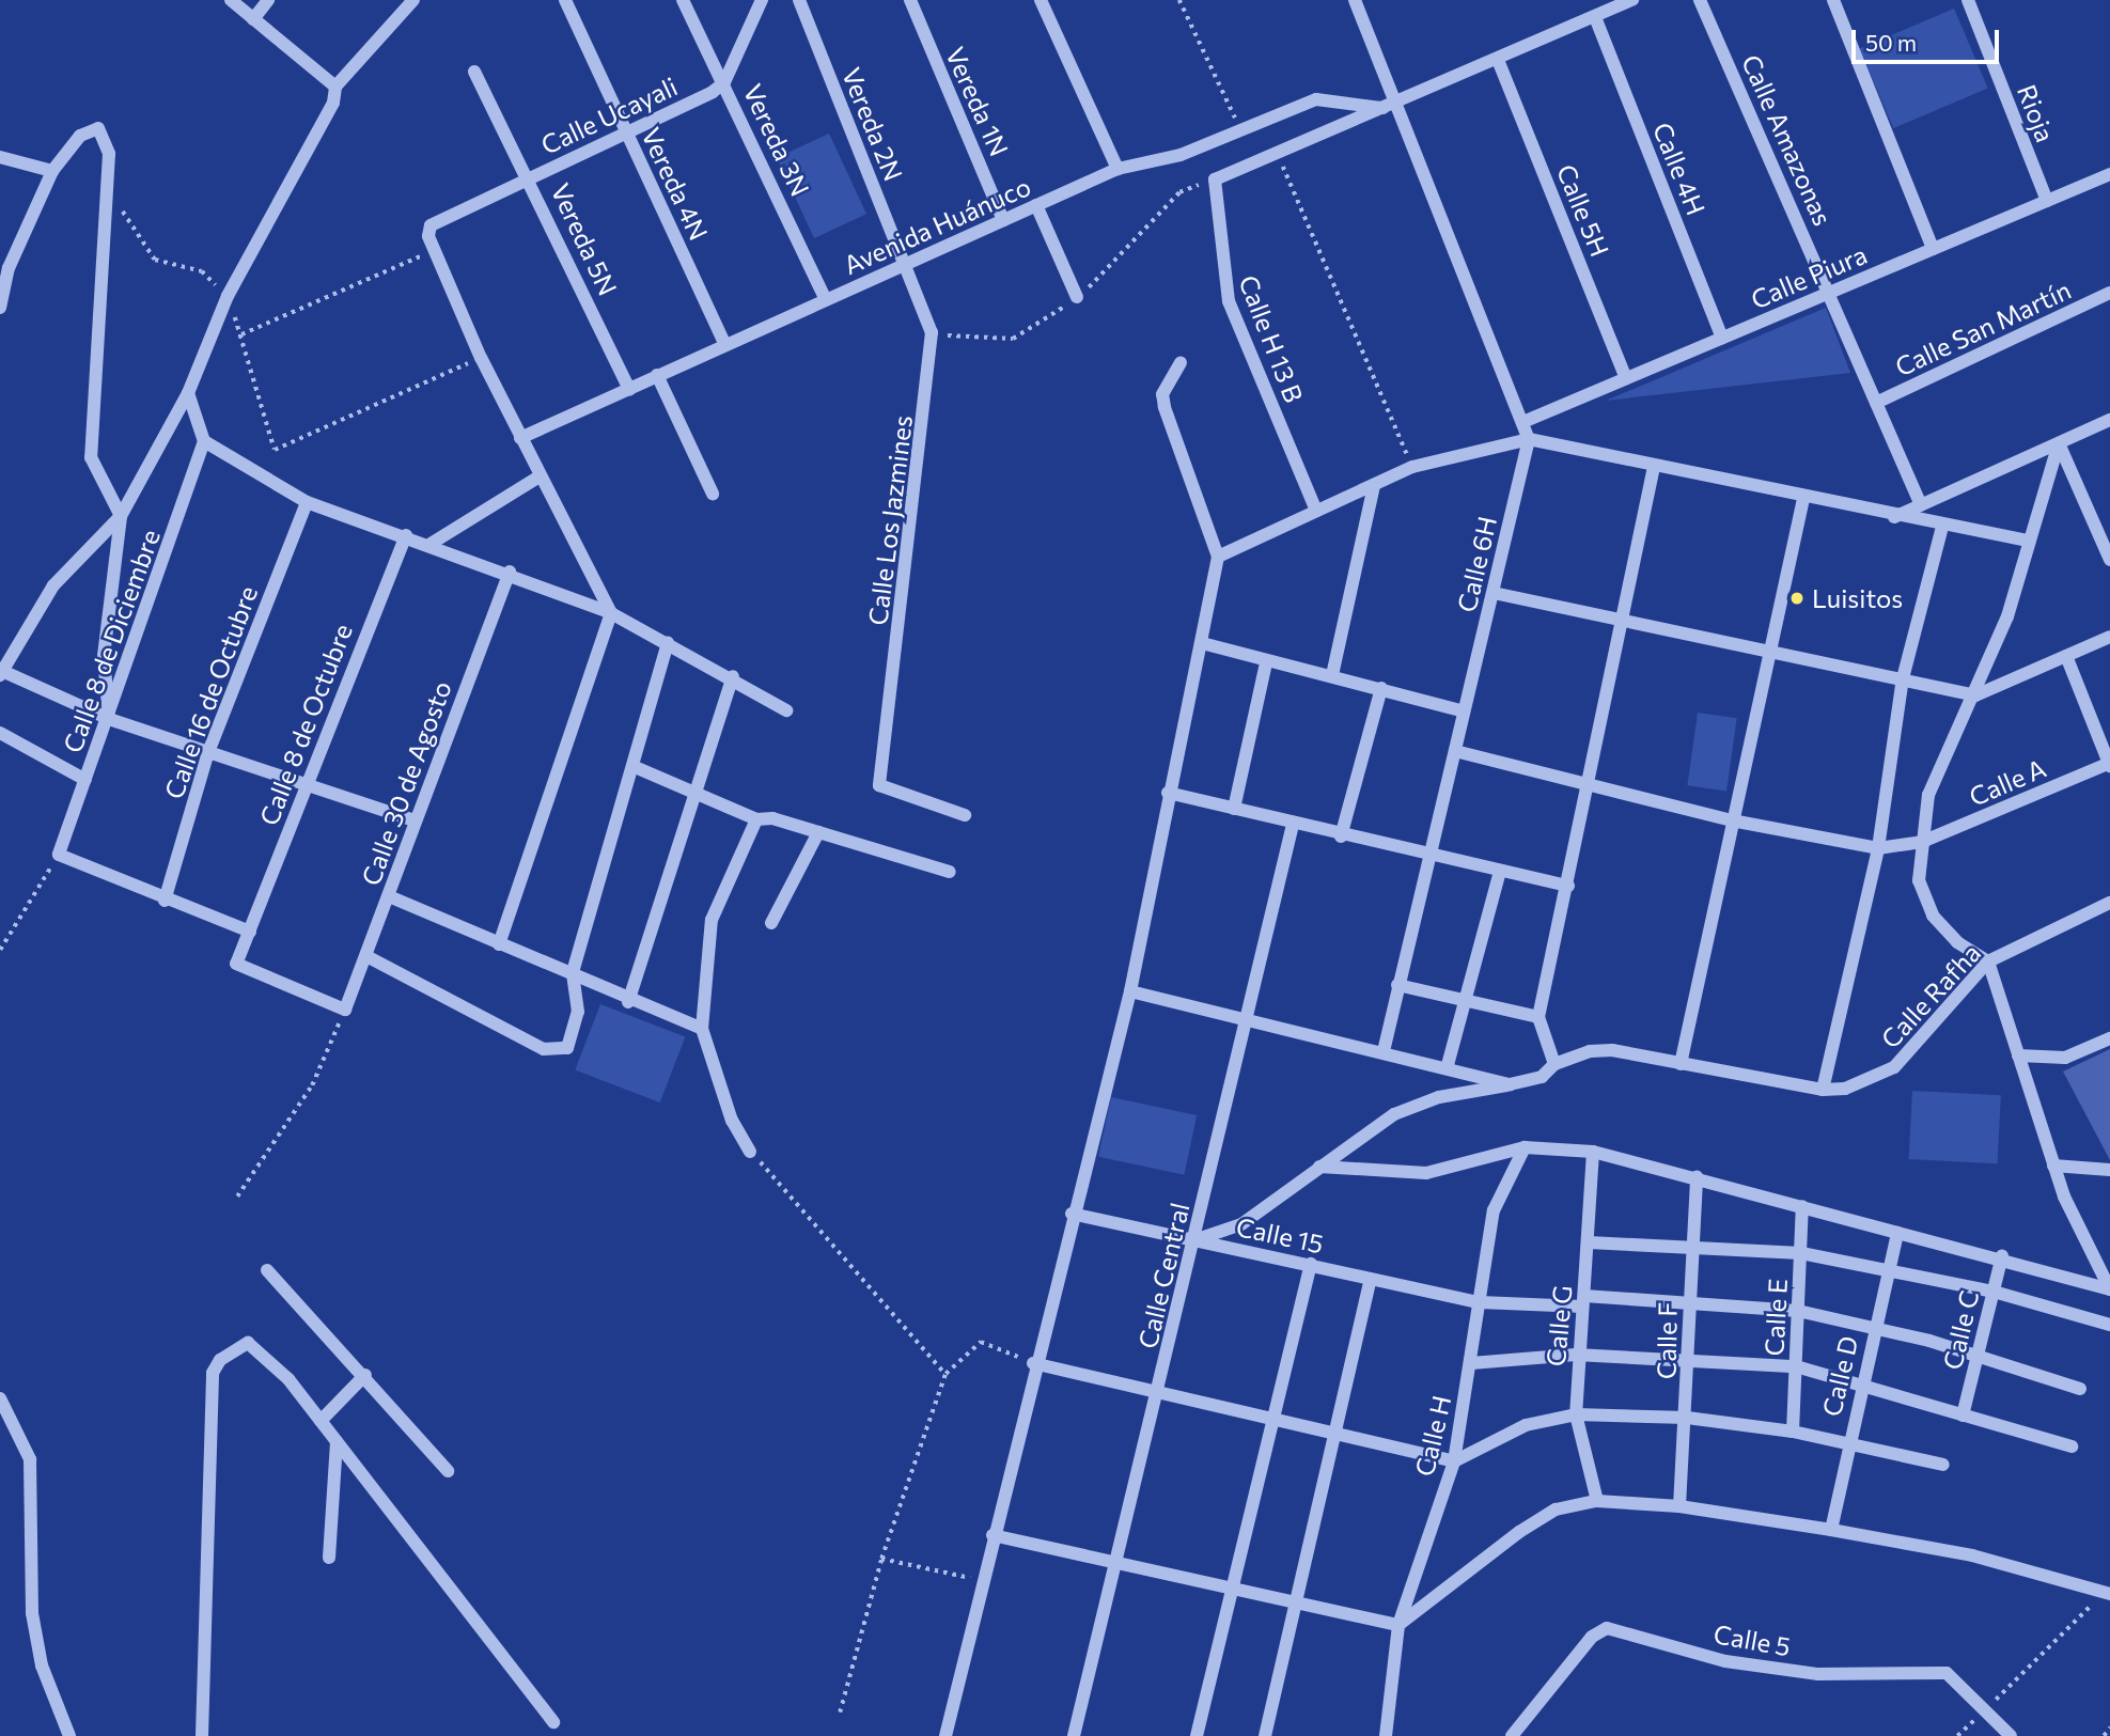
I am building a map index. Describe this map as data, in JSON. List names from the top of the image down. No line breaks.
{"streets":{"street":["Vereda 1N","Rioja","Calle Ucayali","Vereda 2N","Vereda 3N","Calle Amazonas","Calle 4H","Vereda 4N","Calle 5H","Avenida Huánuco","Vereda 5N","Calle Piura","Calle San Martín","Calle H 13 B","Calle Los Jazmines","Calle 6H","Calle 8 de Diciembre","Calle 16 de Octubre","Calle 8 de Octubre","Calle A","Calle 30 de Agosto","Calle Rafha","Calle 15","Calle Central","Calle E","Calle G","Calle C","Calle F","Calle D","Calle H","Calle 5"]},"crossings":[["Vereda 1N","Avenida Huánuco"],["Rioja","Calle Piura"],["Calle Ucayali","Vereda 3N"],["Calle Ucayali","Vereda 4N"],["Calle Ucayali","Vereda 5N"],["Vereda 2N","Avenida Huánuco"],["Vereda 2N","Calle Los Jazmines"],["Vereda 3N","Avenida Huánuco"],["Calle Amazonas","Calle Piura"],["Calle Amazonas","Calle San Martín"],["Calle 4H","Calle Piura"],["Vereda 4N","Avenida Huánuco"],["Calle 5H","Calle Piura"],["Avenida Huánuco","Vereda 5N"],["Avenida Huánuco","Calle Los Jazmines"],["Calle Piura","Calle 6H"],["Calle 6H","Calle A"],["Calle 8 de Octubre","Calle 30 de Agosto"],["Calle 15","Calle Central"],["Calle 15","Calle E"],["Calle 15","Calle G"],["Calle 15","Calle C"],["Calle 15","Calle F"],["Calle 15","Calle D"],["Calle 15","Calle H"]],"places":["Luisitos"],"scale_bar":"50 m"}
